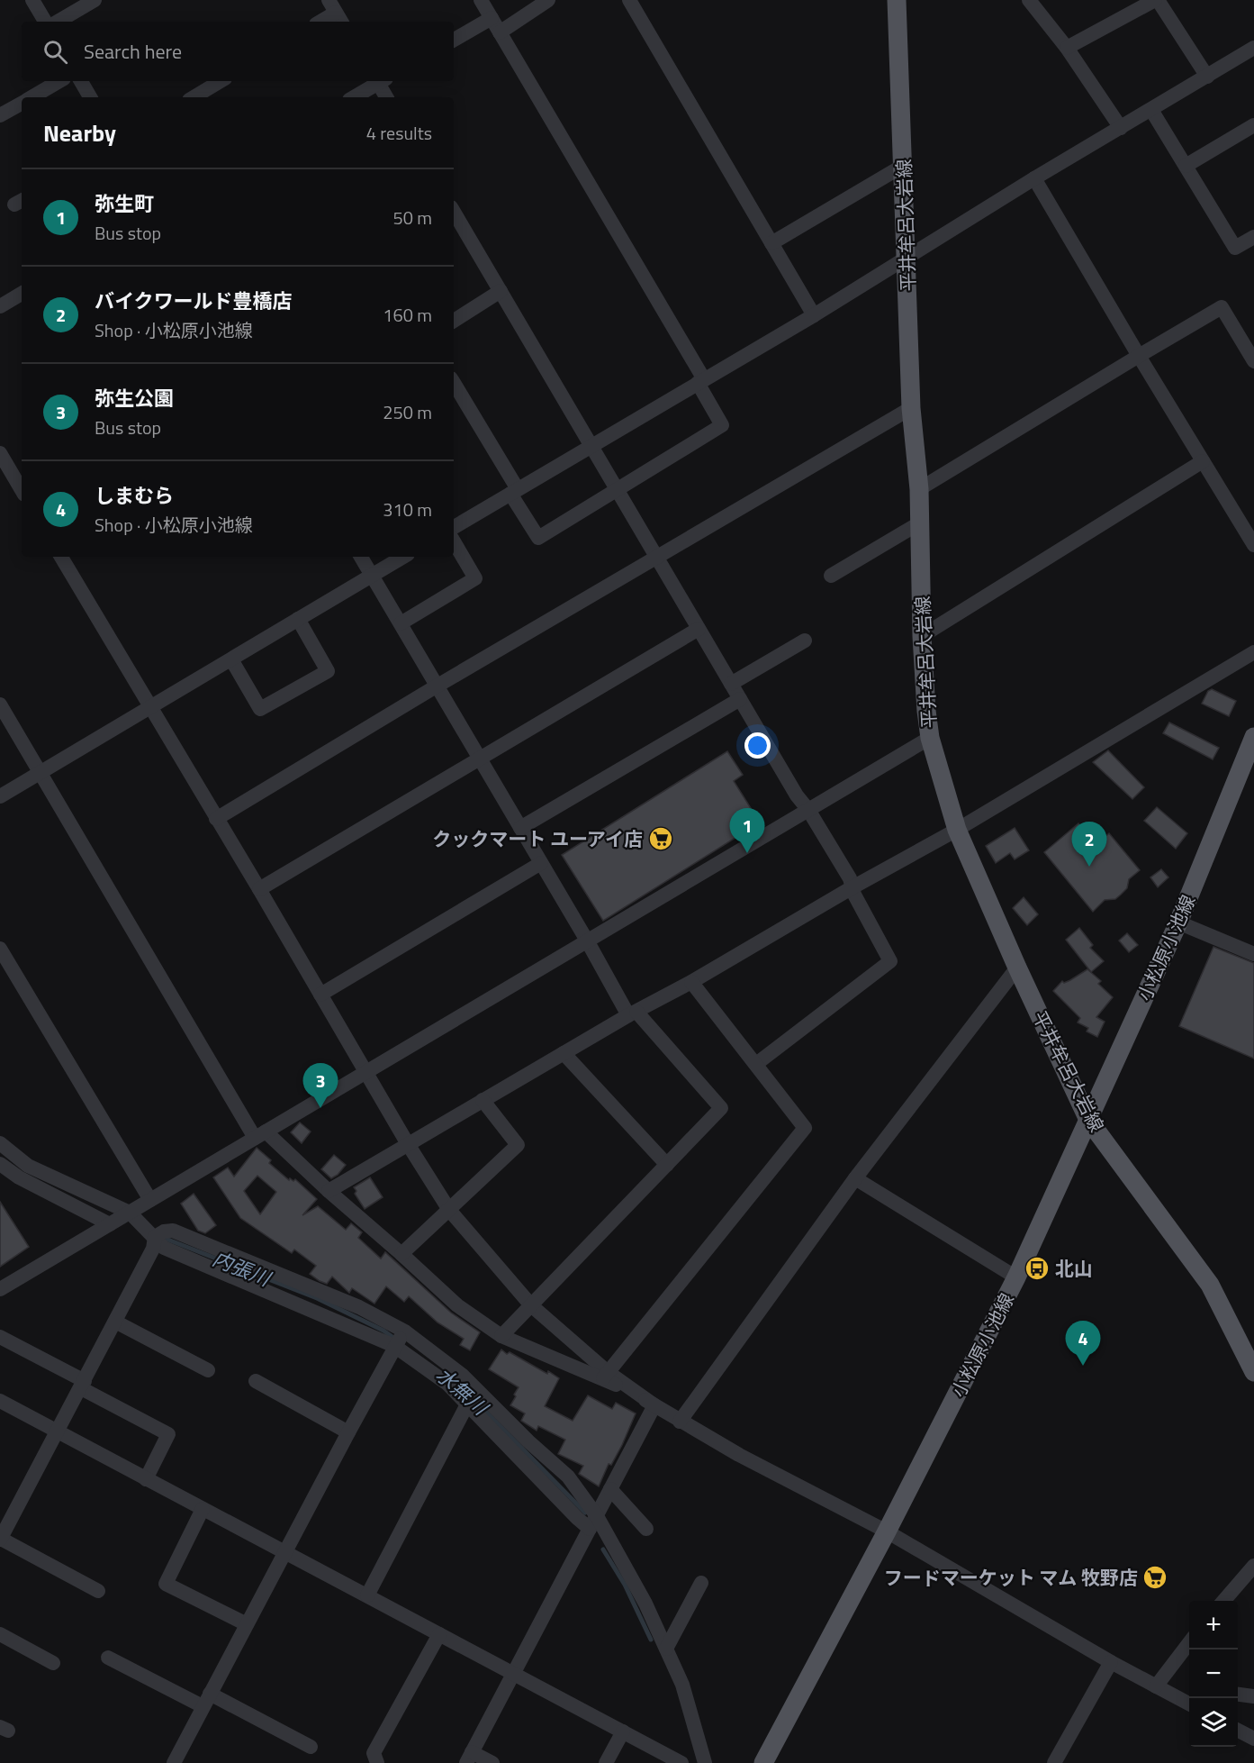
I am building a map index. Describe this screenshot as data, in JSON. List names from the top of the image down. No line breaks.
{"streets":{"main road":["平井牟呂大岩線","小松原小池線"]},"crossings":[["平井牟呂大岩線","小松原小池線"]],"water":["内張川","水無川"],"places":{"supermarket":["クックマート ユーアイ店","フードマーケット マム 牧野店"],"bus stop":["北山"]},"page":{"search":"Search here","heading":["Nearby","4 results"],"list":[{"mark":"1","name":"弥生町","note":"Bus stop","value":"50 m"},{"mark":"2","name":"バイクワールド豊橋店","note":"Shop · 小松原小池線","value":"160 m"},{"mark":"3","name":"弥生公園","note":"Bus stop","value":"250 m"},{"mark":"4","name":"しまむら","note":"Shop · 小松原小池線","value":"310 m"}],"pins":["1","2","3","4"],"map_buttons":["+","−"]}}
